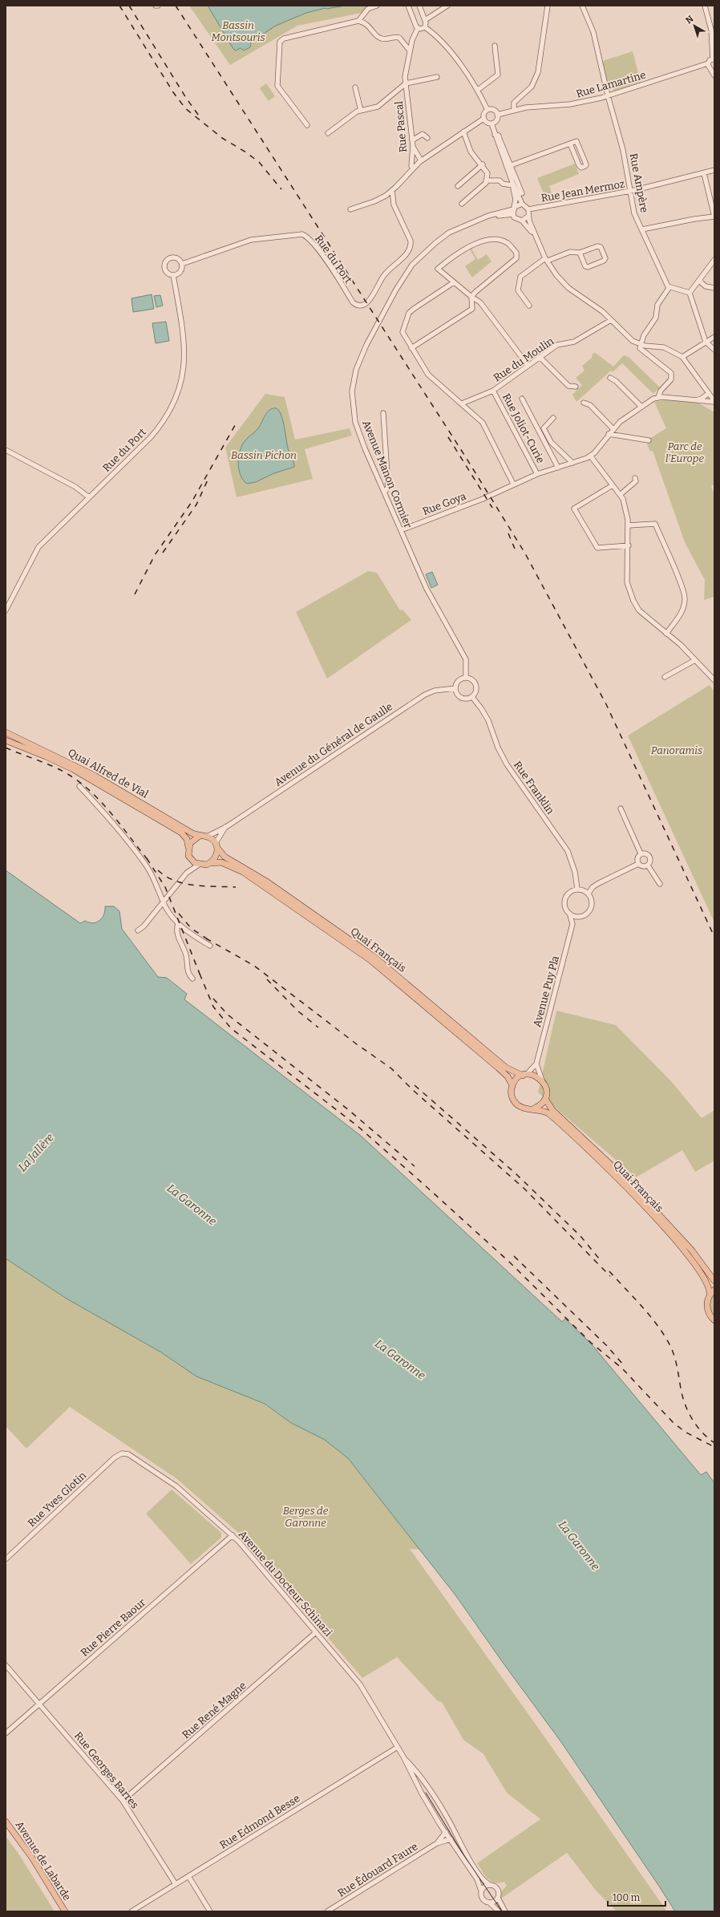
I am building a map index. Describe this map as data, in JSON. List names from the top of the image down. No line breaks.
{"streets":{"main road":["Quai Alfred de Vial","Quai Français","Avenue de Labarde"],"street":["Rue Lamartine","Rue Pascal","Rue Ampère","Rue Jean Mermoz","Rue du Port","Rue du Moulin","Rue Joliot-Curie","Avenue Manon Cormier","Rue Goya","Avenue du Général de Gaulle","Rue Franklin","Avenue Puy Pla","Rue Yves Glotin","Avenue du Docteur Schinazi","Rue Pierre Baour","Rue René Magne","Rue Georges Barres","Rue Edmond Besse","Rue Édouard Faure"]},"crossings":[["Rue Lamartine","Rue Ampère"],["Rue Ampère","Rue Jean Mermoz"],["Rue Jean Mermoz","Avenue Manon Cormier"],["Rue du Moulin","Rue Joliot-Curie"],["Rue Joliot-Curie","Rue Goya"],["Avenue Manon Cormier","Rue Goya"],["Avenue Manon Cormier","Avenue du Général de Gaulle"],["Avenue Manon Cormier","Rue Franklin"],["Avenue du Général de Gaulle","Quai Alfred de Vial"],["Avenue du Général de Gaulle","Rue Franklin"],["Avenue du Général de Gaulle","Quai Français"],["Quai Alfred de Vial","Quai Français"],["Rue Franklin","Avenue Puy Pla"],["Quai Français","Avenue Puy Pla"],["Rue Yves Glotin","Avenue du Docteur Schinazi"],["Avenue du Docteur Schinazi","Rue Pierre Baour"],["Avenue du Docteur Schinazi","Rue René Magne"],["Avenue du Docteur Schinazi","Rue Edmond Besse"],["Avenue du Docteur Schinazi","Rue Édouard Faure"],["Rue Pierre Baour","Rue Georges Barres"],["Rue René Magne","Rue Georges Barres"],["Rue Georges Barres","Rue Edmond Besse"]],"water":["La Jallère","La Garonne"],"parks":["Bassin Montsouris","Parc de l'Europe","Bassin Pichon","Panoramis","Berges de Garonne"],"scale_bar":"100 m","north":"top left"}
